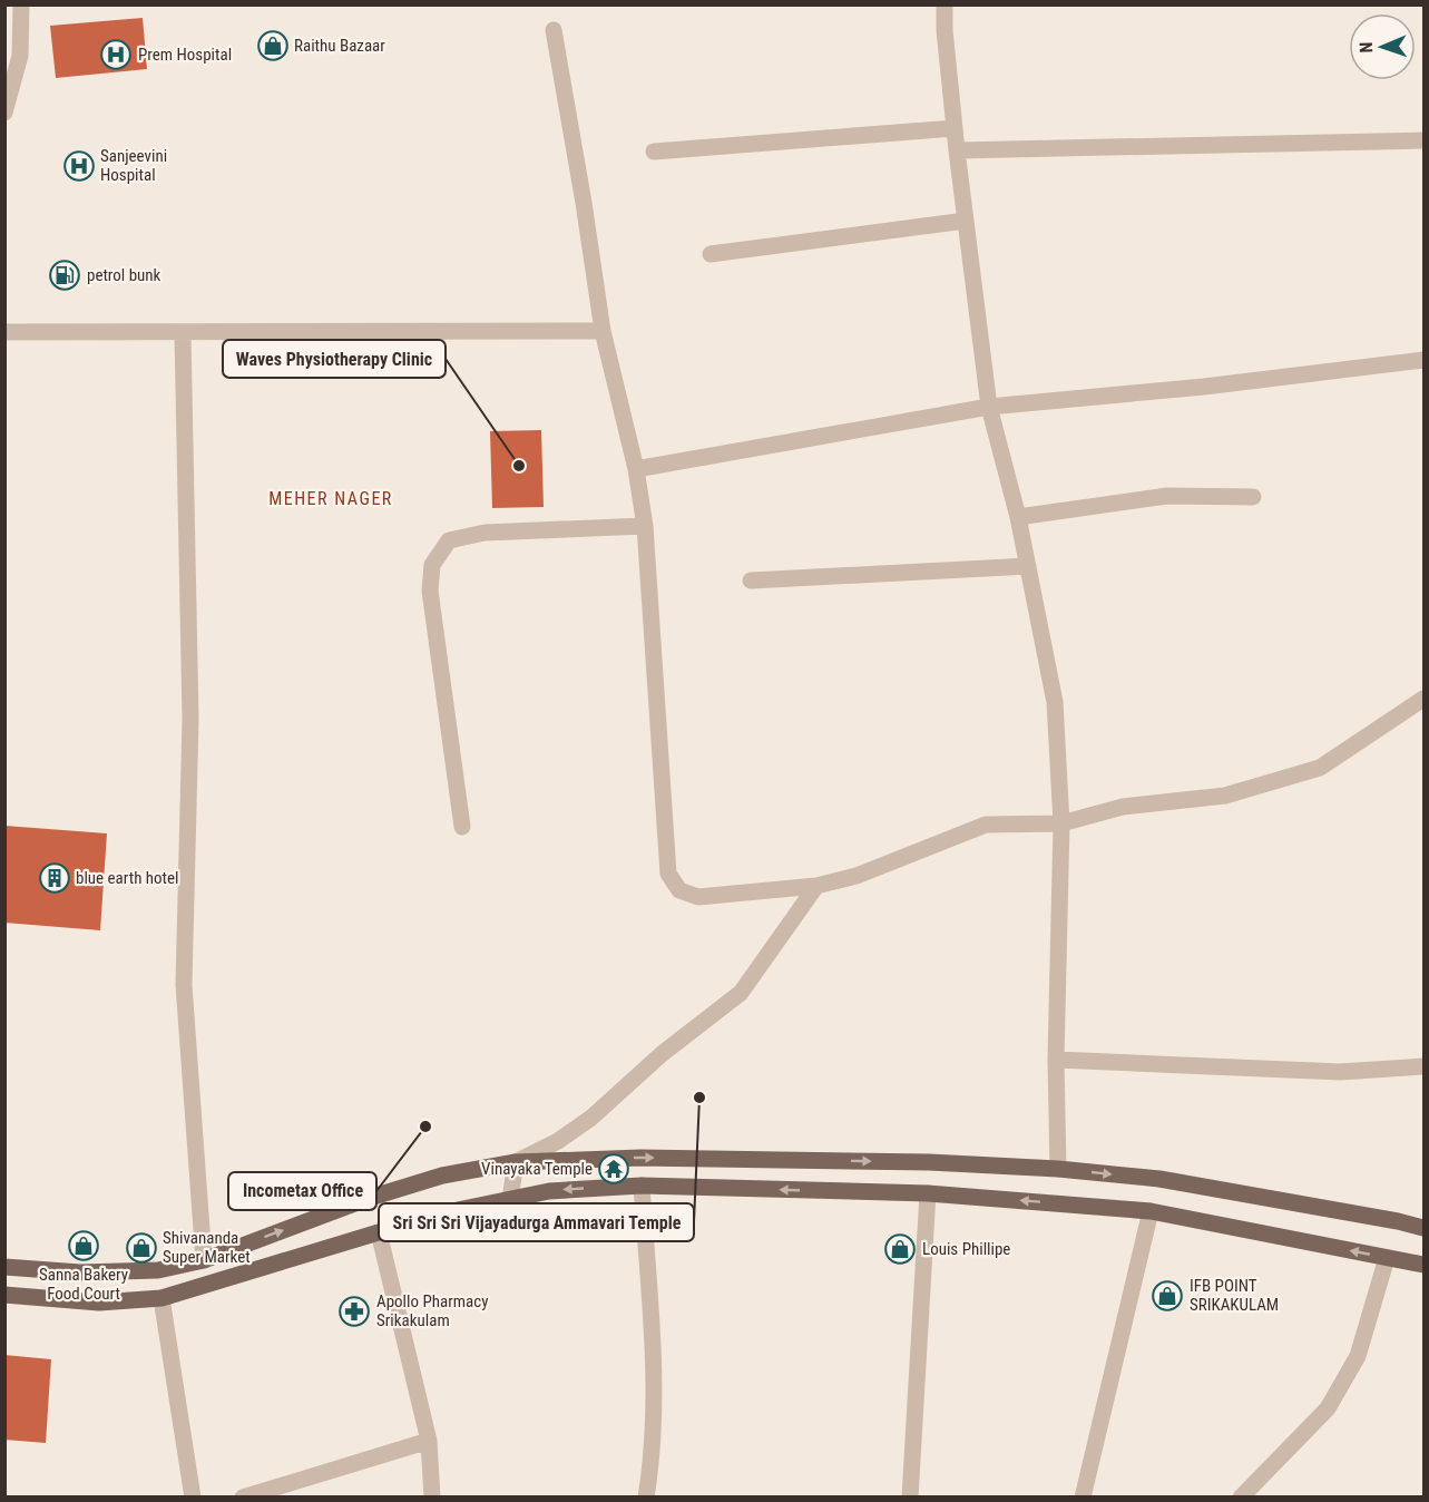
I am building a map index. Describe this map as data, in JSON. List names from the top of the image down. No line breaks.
{"districts":["MEHER NAGER"],"places":{"shop":["Raithu Bazaar","Sanna Bakery Food Court","Shivananda Super Market","Louis Phillipe","IFB POINT SRIKAKULAM"],"hospital":["Prem Hospital","Sanjeevini Hospital"],"fuel station":["petrol bunk"],"other":["Waves Physiotherapy Clinic","Sri Sri Sri Vijayadurga Ammavari Temple","Incometax Office"],"building":["blue earth hotel"],"temple":["Vinayaka Temple"],"pharmacy":["Apollo Pharmacy Srikakulam"]},"north":"left"}
